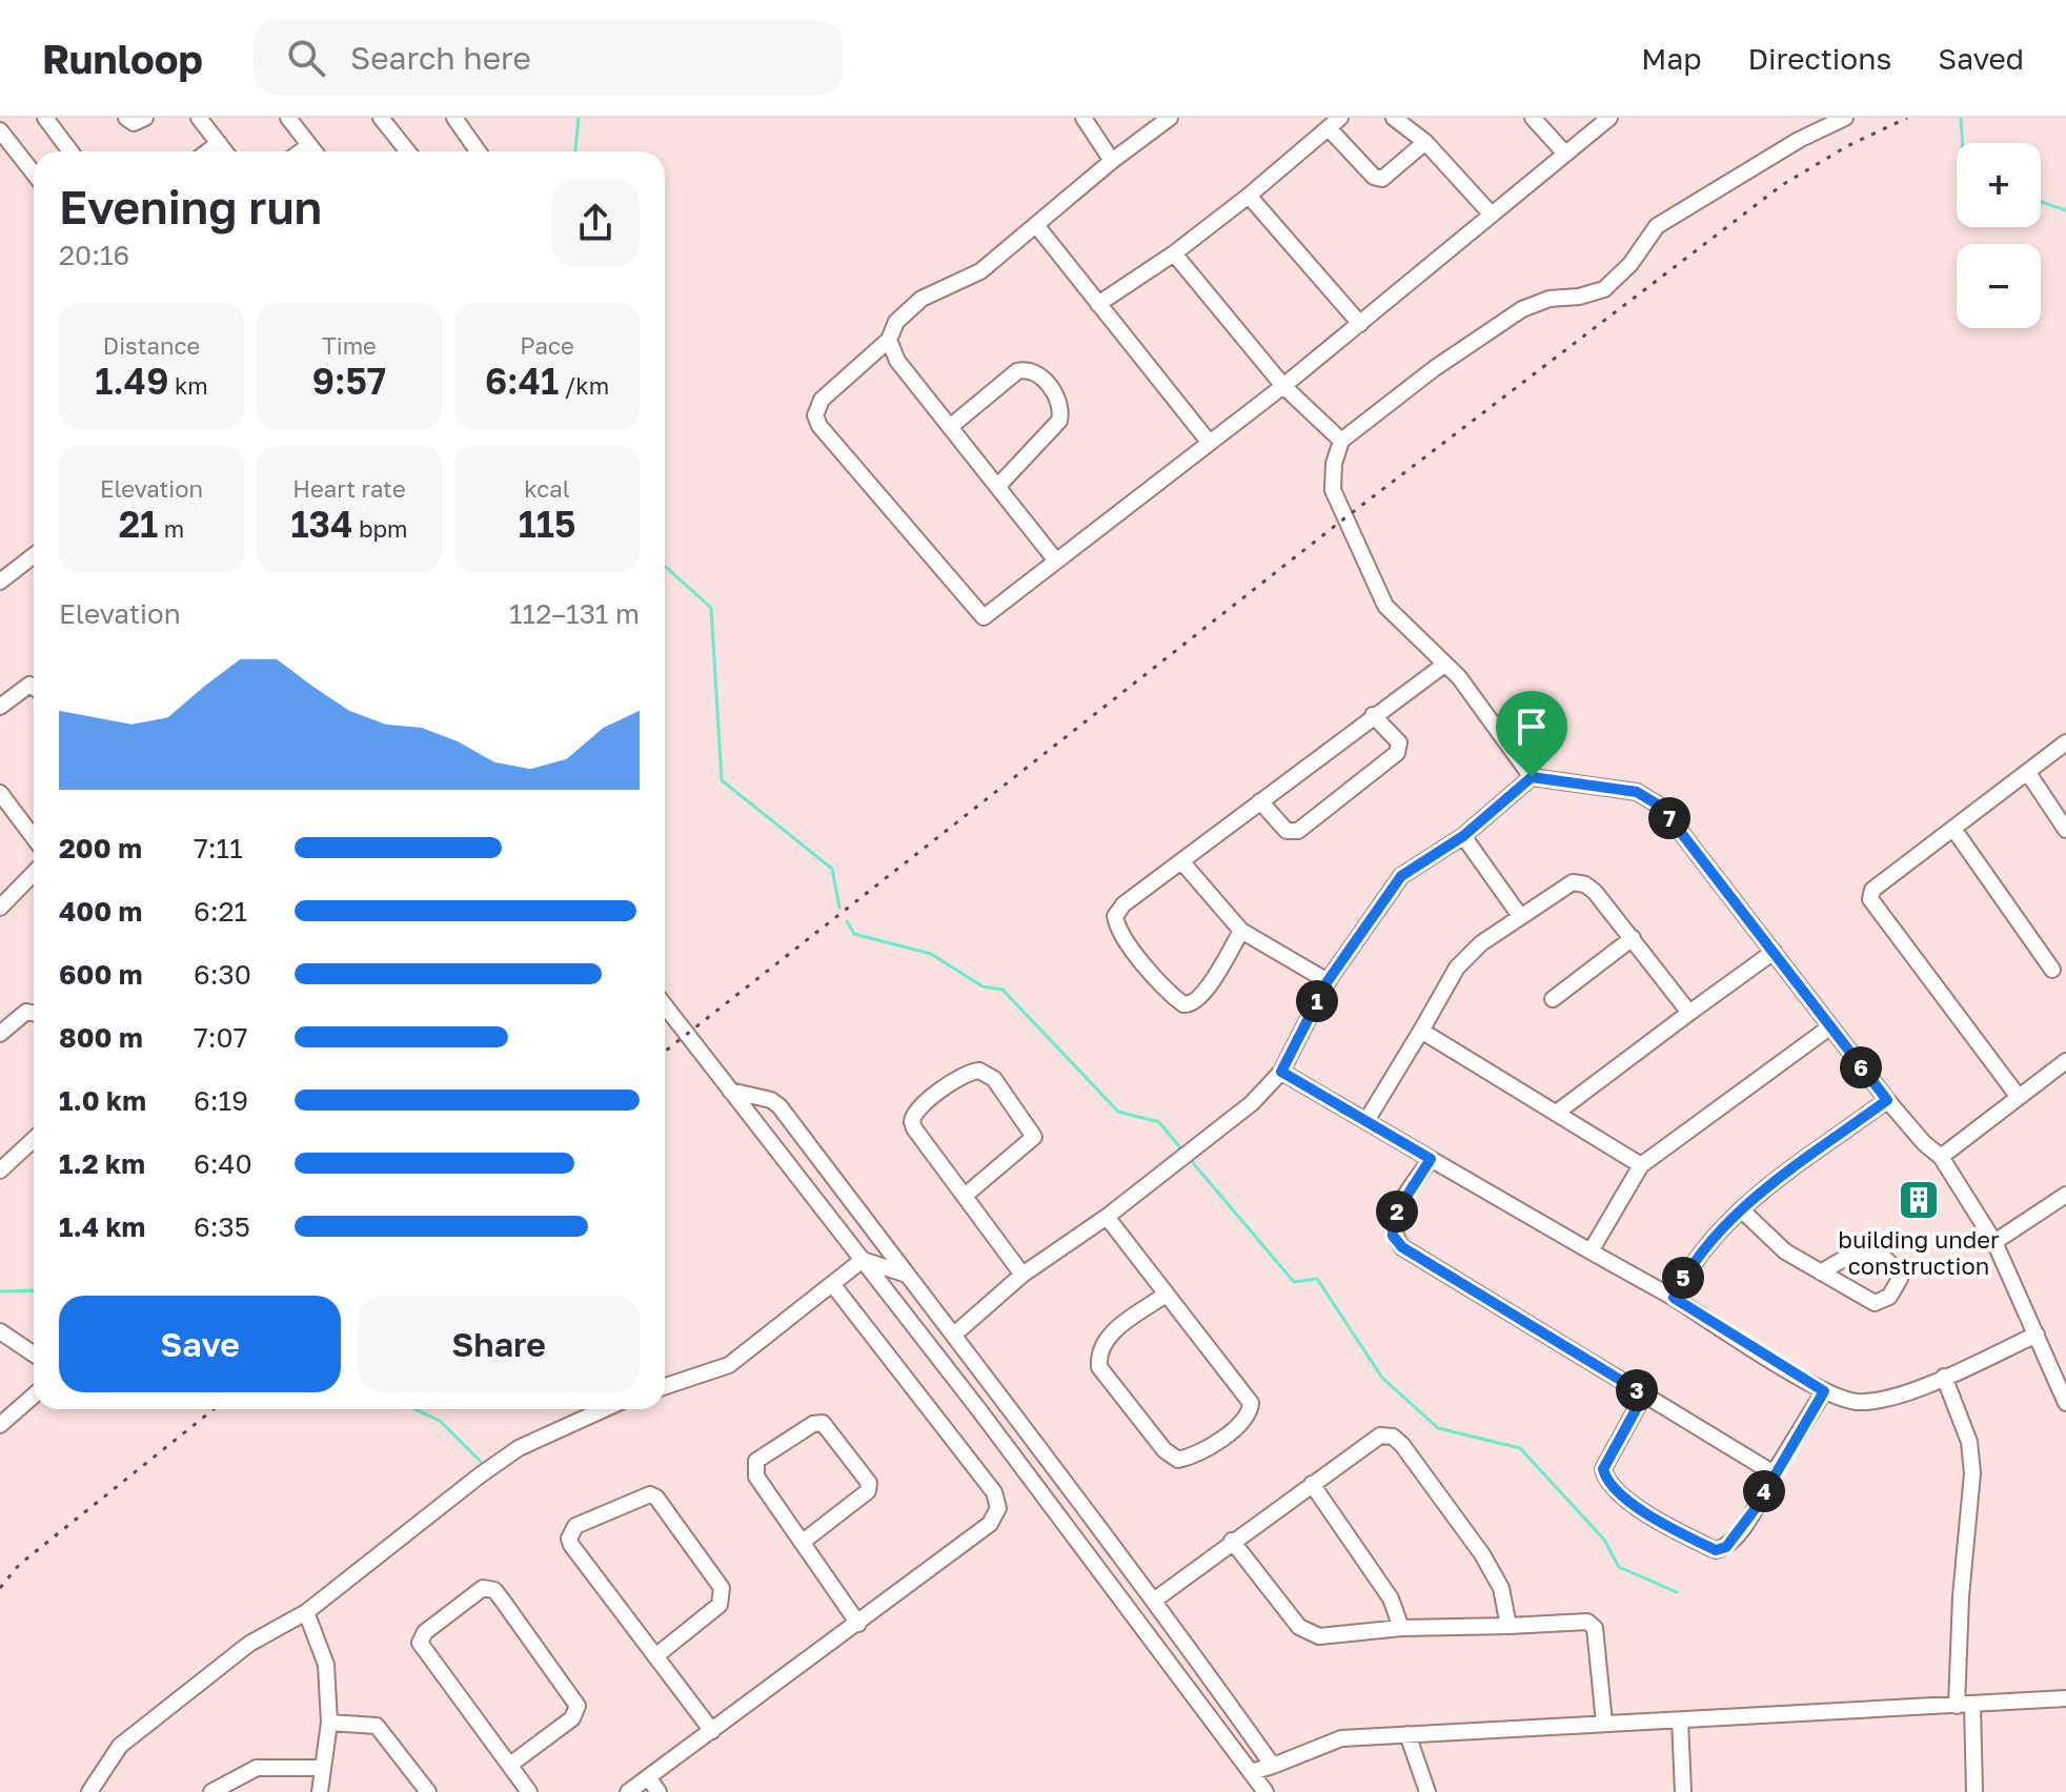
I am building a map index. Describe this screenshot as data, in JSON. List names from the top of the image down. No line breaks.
{"places":{"building":["building under construction"]},"page":{"header":"Runloop","search":"Search here","nav":["Map","Directions","Saved"],"map_buttons":["+","−"],"heading":["Evening run","20:16"],"stats":[["Distance","1.49 km"],["Time","9:57"],["Pace","6:41 /km"],["Elevation","21 m"],["Heart rate","134 bpm"],["kcal","115"]],"chart":["Elevation","112–131 m"],"pins":["7","1","6","2","5","3","4"],"list":[{"name":"200 m","note":"7:11"},{"name":"400 m","note":"6:21"},{"name":"600 m","note":"6:30"},{"name":"800 m","note":"7:07"},{"name":"1.0 km","note":"6:19"},{"name":"1.2 km","note":"6:40"},{"name":"1.4 km","note":"6:35"}],"buttons":["Save","Share"]}}
